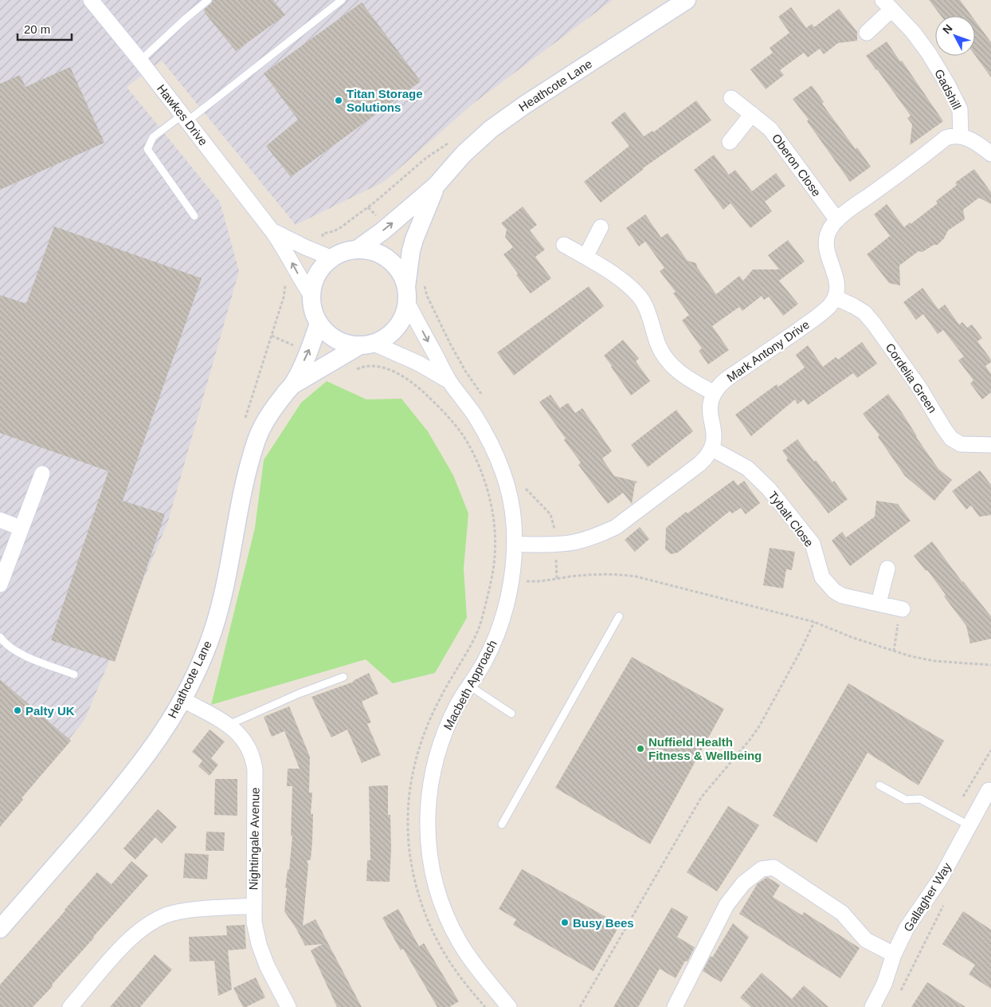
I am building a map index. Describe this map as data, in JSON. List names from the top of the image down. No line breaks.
{"streets":{"street":["Heathcote Lane","Gadshill","Hawkes Drive","Oberon Close","Mark Antony Drive","Cordelia Green","Tybalt Close","Macbeth Approach","Nightingale Avenue","Gallagher Way"]},"crossings":[["Heathcote Lane","Hawkes Drive"],["Heathcote Lane","Macbeth Approach"],["Heathcote Lane","Nightingale Avenue"],["Hawkes Drive","Macbeth Approach"],["Mark Antony Drive","Cordelia Green"]],"places":["Titan Storage Solutions","Palty UK","Nuffield Health Fitness & Wellbeing","Busy Bees"],"scale_bar":"20 m","north":"top left"}
